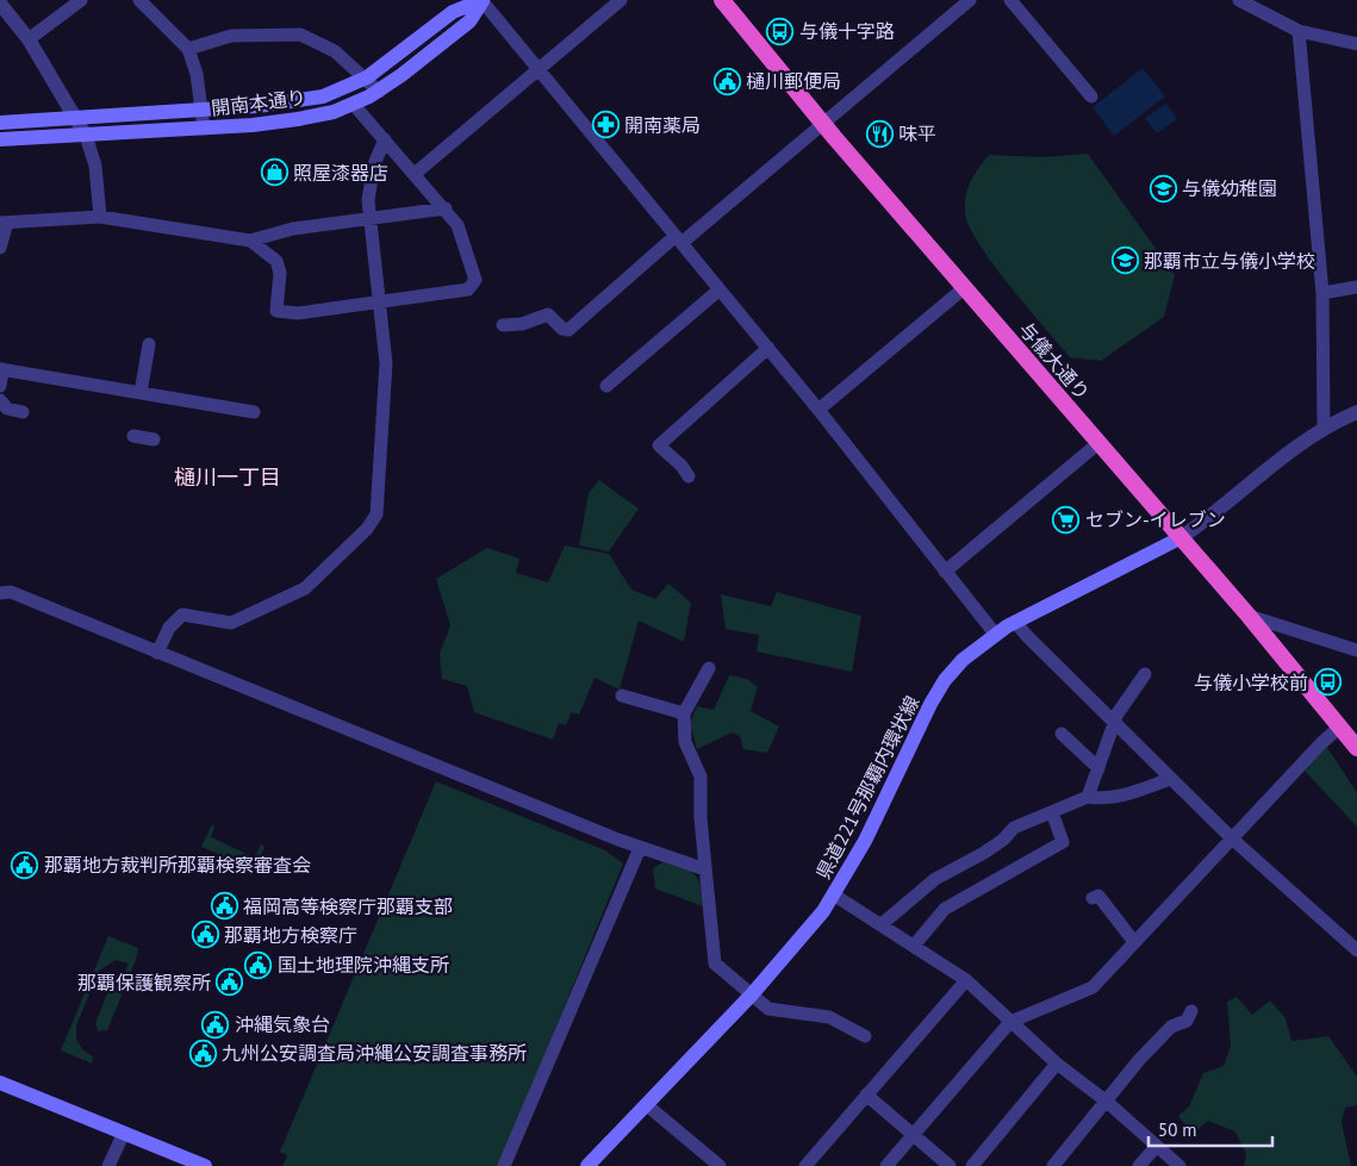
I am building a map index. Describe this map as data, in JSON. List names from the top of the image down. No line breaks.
{"streets":{"highway":["与儀大通り"],"main road":["開南本通り","県道221号那覇内環状線"]},"crossings":[["与儀大通り","県道221号那覇内環状線"]],"districts":["樋川一丁目"],"places":{"bus stop":["与儀十字路","与儀小学校前"],"public building":["樋川郵便局","那覇地方裁判所那覇検察審査会","福岡高等検察庁那覇支部","那覇地方検察庁","国土地理院沖縄支所","那覇保護観察所","沖縄気象台","九州公安調査局沖縄公安調査事務所"],"pharmacy":["開南薬局"],"restaurant":["味平"],"shop":["照屋漆器店"],"school or university":["与儀幼稚園","那覇市立与儀小学校"],"supermarket":["セブン-イレブン"]},"scale_bar":"50 m"}
